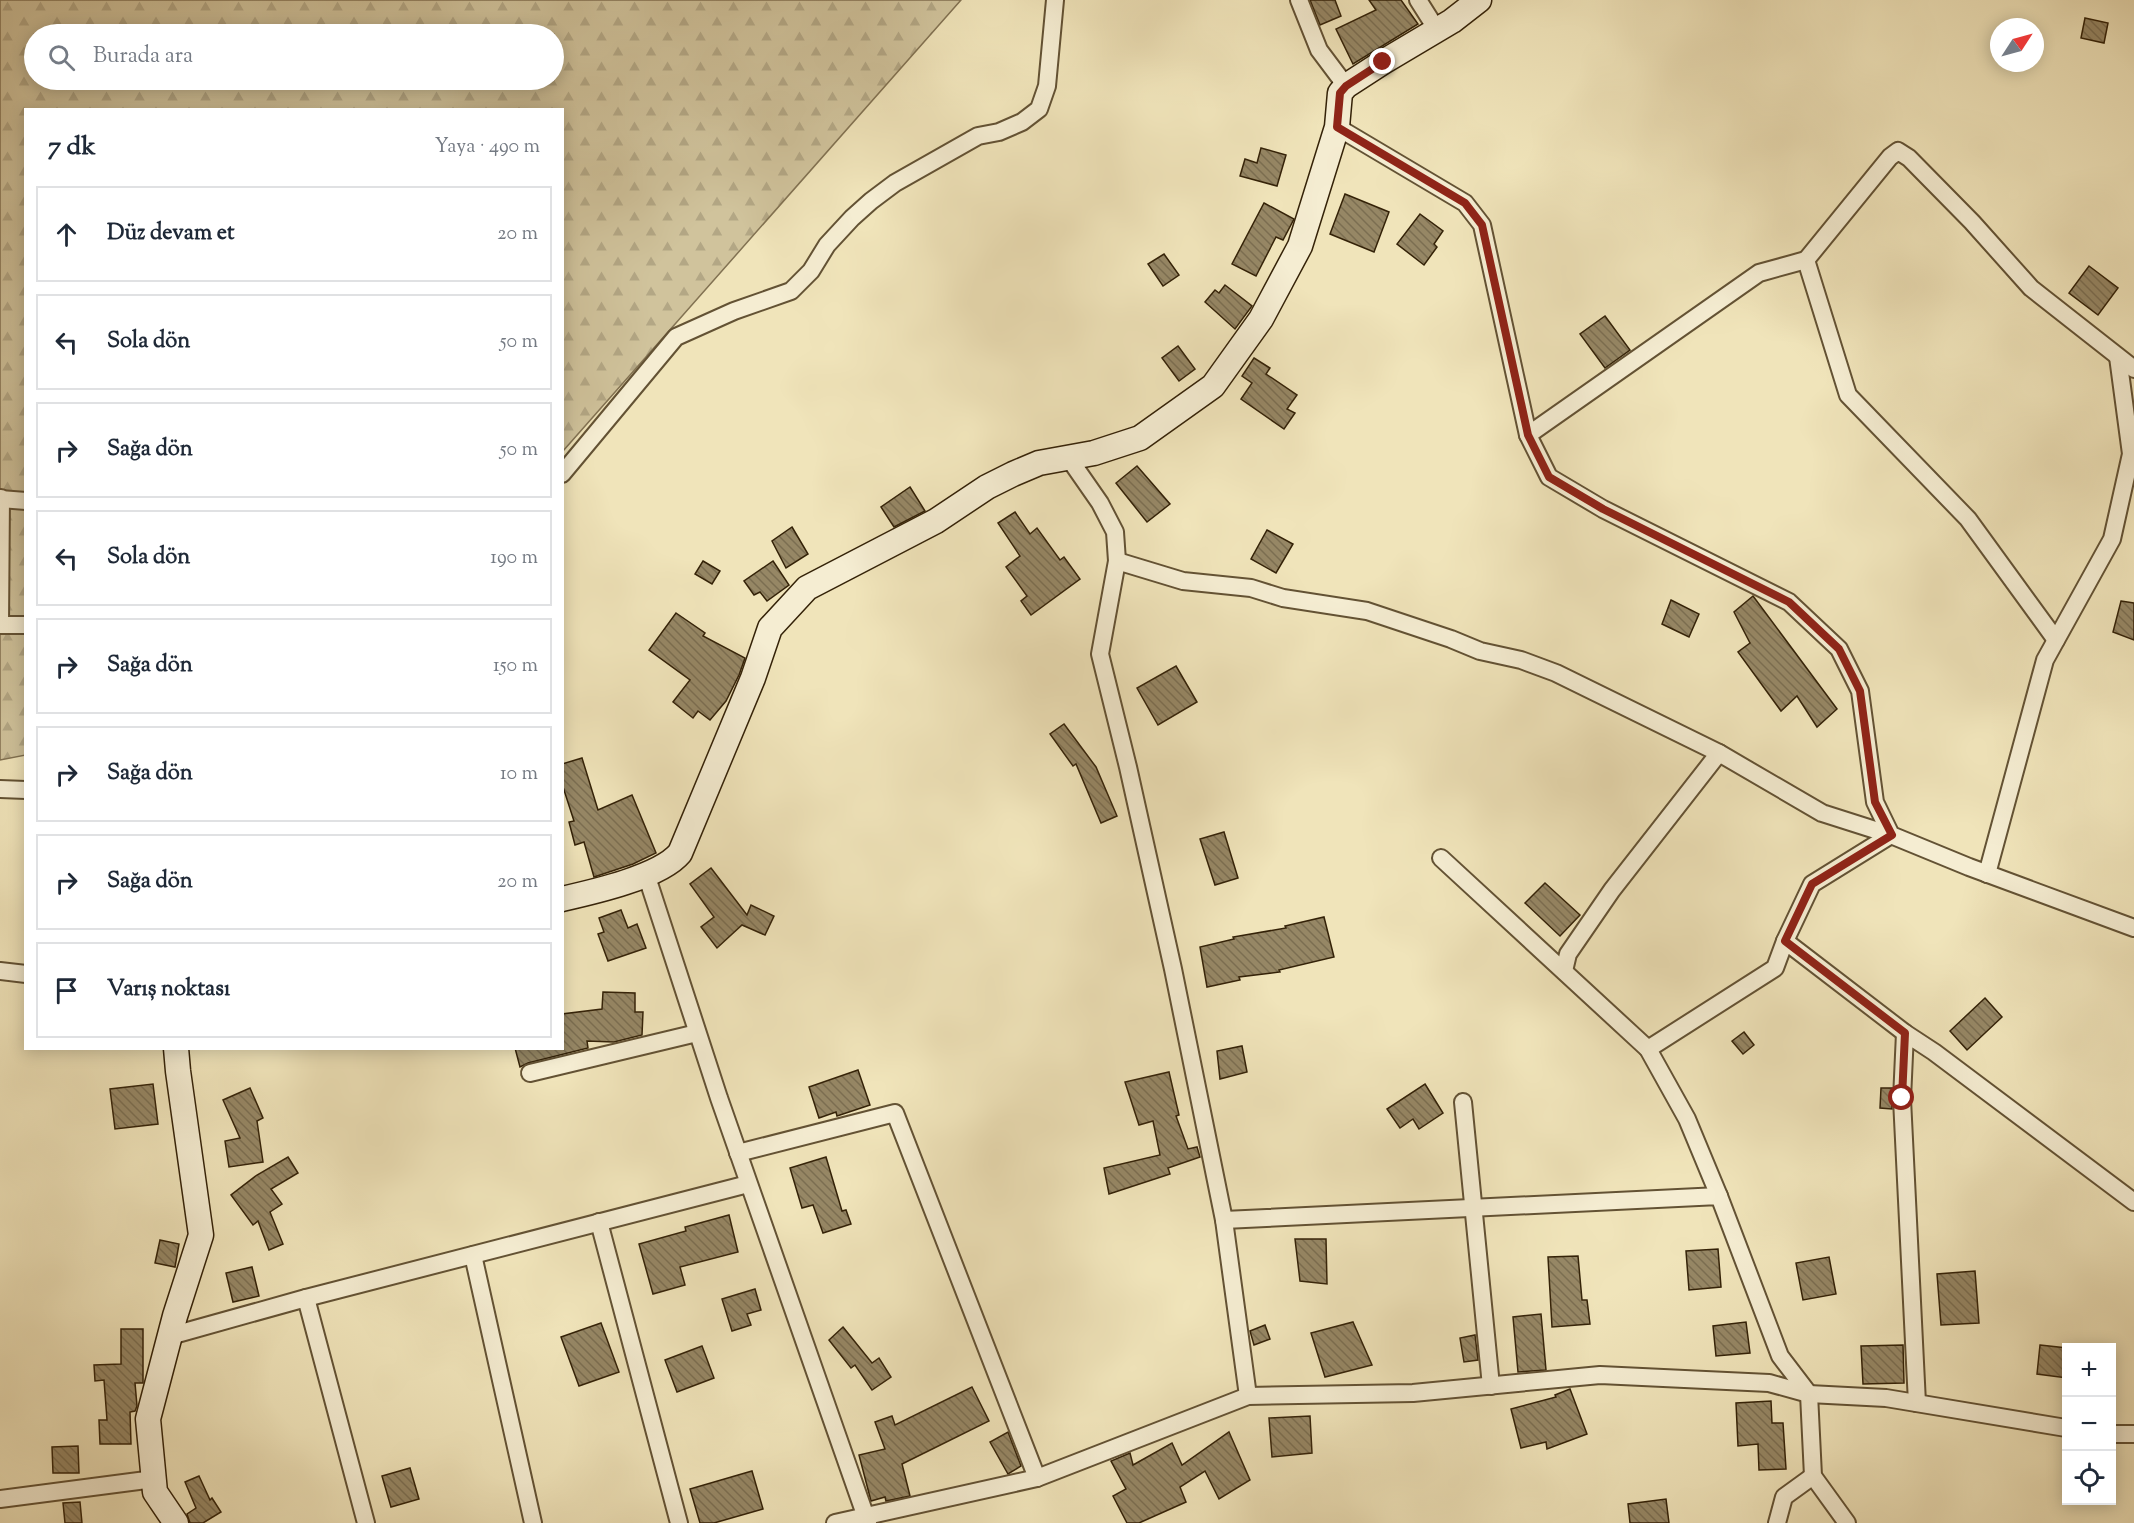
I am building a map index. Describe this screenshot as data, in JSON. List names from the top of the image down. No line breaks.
{"north":"top right","page":{"search":"Burada ara","heading":["7 dk","Yaya · 490 m"],"list":[["Düz devam et","20 m"],["Sola dön","50 m"],["Sağa dön","50 m"],["Sola dön","190 m"],["Sağa dön","150 m"],["Sağa dön","10 m"],["Sağa dön","20 m"],"Varış noktası"],"map_buttons":["+","−"]}}
